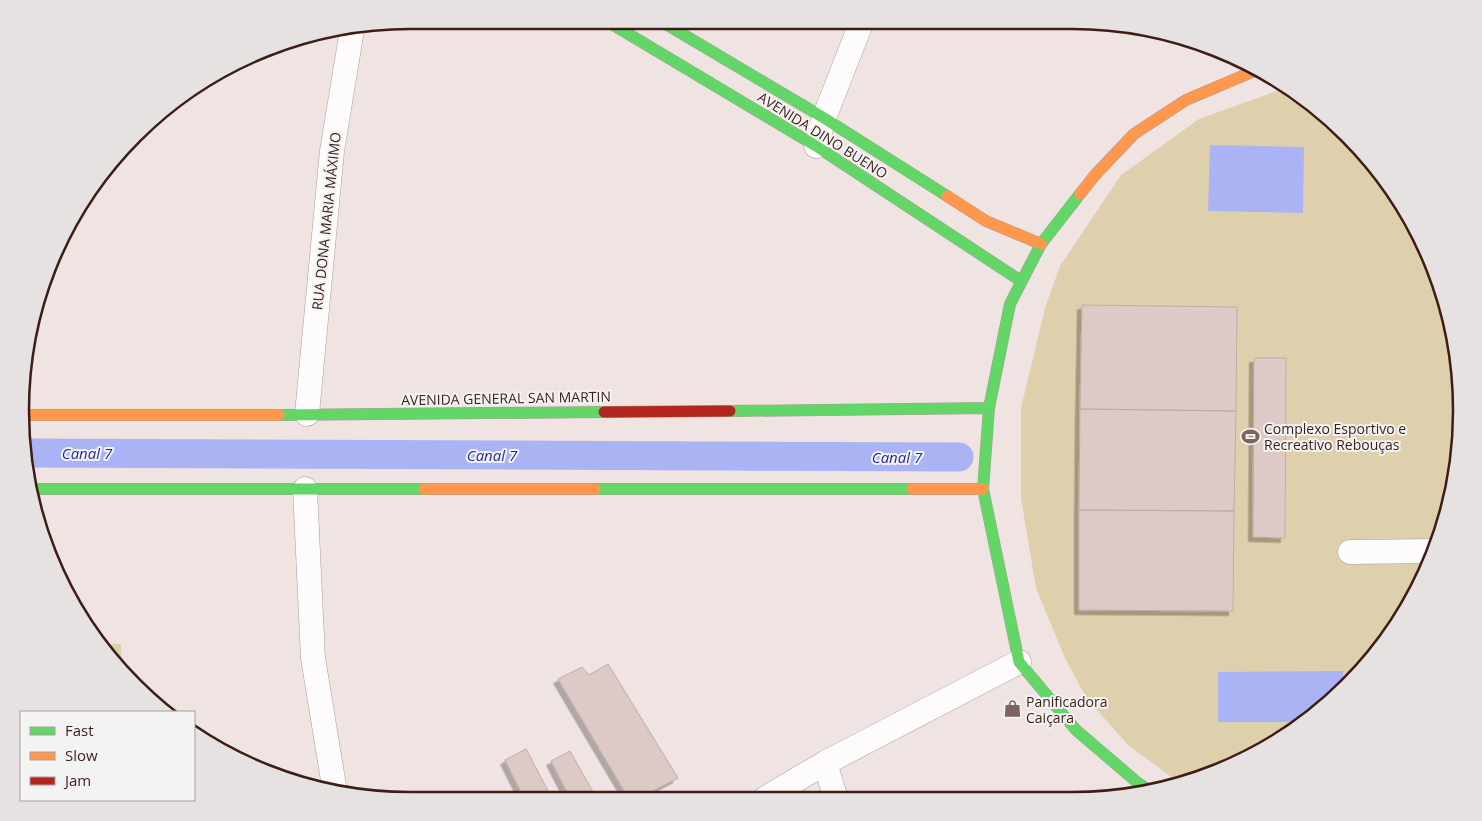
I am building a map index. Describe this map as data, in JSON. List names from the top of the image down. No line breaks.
{"streets":{"main road":["AVENIDA DINO BUENO","AVENIDA GENERAL SAN MARTIN"],"street":["RUA DONA MARIA MÁXIMO"]},"crossings":[["RUA DONA MARIA MÁXIMO","AVENIDA GENERAL SAN MARTIN"]],"water":["Canal 7"],"places":{"sports":["Complexo Esportivo e Recreativo Rebouças"],"shop":["Panificadora Caiçara"]},"legend":["Fast","Slow","Jam"]}
